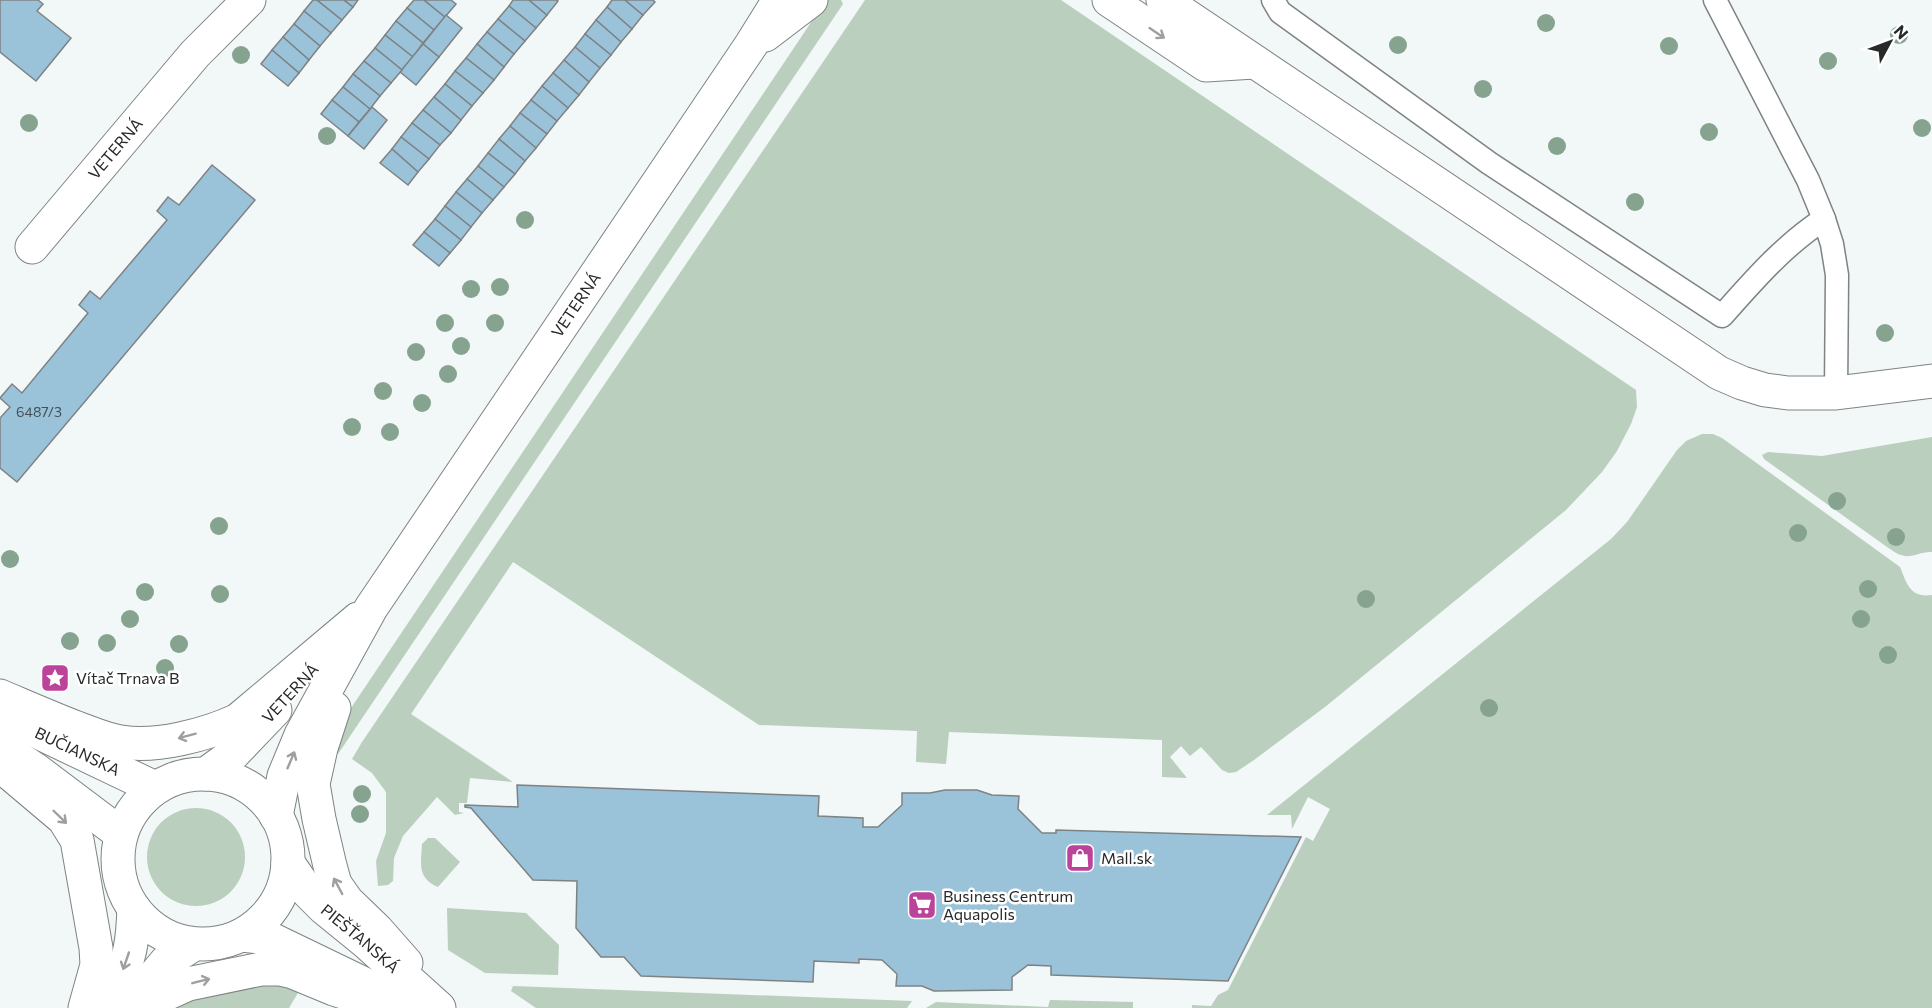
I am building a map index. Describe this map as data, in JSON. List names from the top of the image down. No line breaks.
{"streets":{"street":["VETERNÁ","BUČIANSKA","PIEŠŤANSKÁ"]},"crossings":[["VETERNÁ","BUČIANSKA"],["VETERNÁ","PIEŠŤANSKÁ"],["BUČIANSKA","PIEŠŤANSKÁ"]],"places":{"place":["Vítač Trnava B"],"shop":["Mall.sk"],"supermarket":["Business Centrum Aquapolis"]},"house_numbers":["6487/3"],"north":"top right"}
